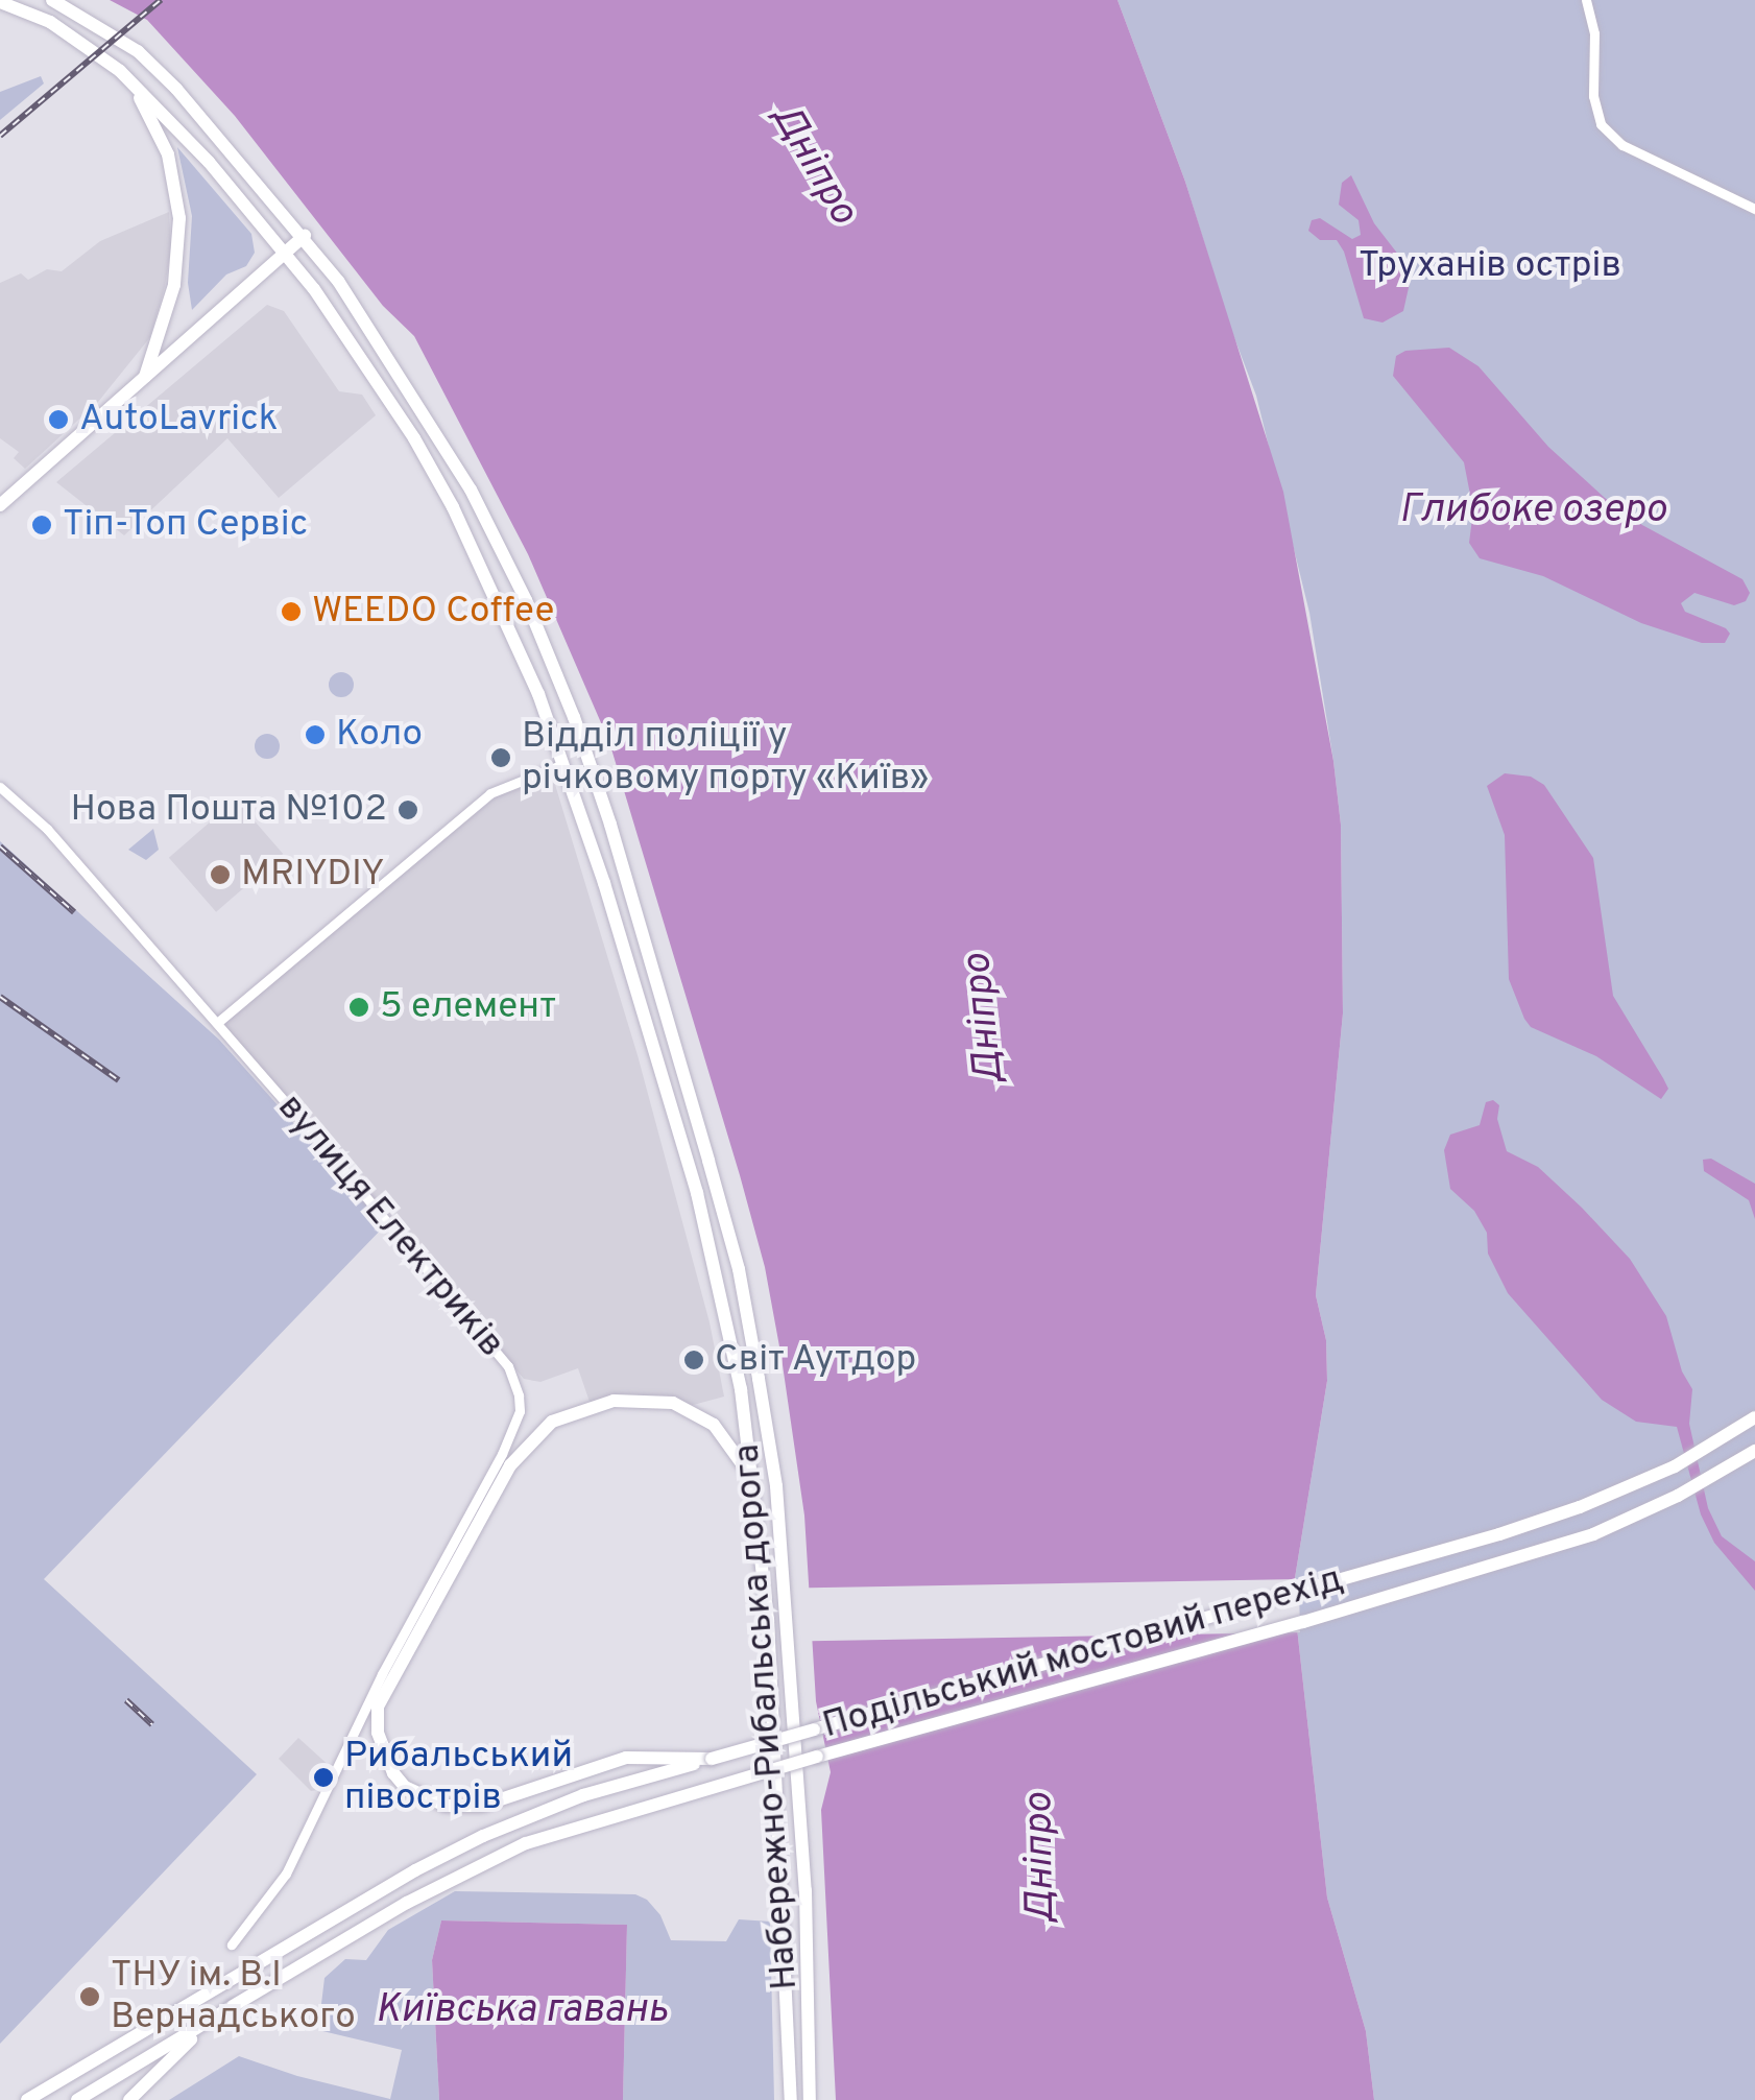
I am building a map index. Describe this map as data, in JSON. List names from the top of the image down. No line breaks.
{"streets":{"main road":["Подільський мостовий перехід","Набережно-Рибальська дорога"],"street":["вулиця Електриків"]},"water":["Дніпро","Глибоке озеро","Київська гавань"],"parks":["Труханів острів"],"places":["AutoLavrick","Тіп-Топ Сервіс","WEEDO Coffee","Коло","Відділ поліції у річковому порту «Київ»","Нова Пошта №102","MRIYDIY","5 елемент","Світ Аутдор","Рибальський півострів","ТНУ ім. В.І Вернадського"]}
